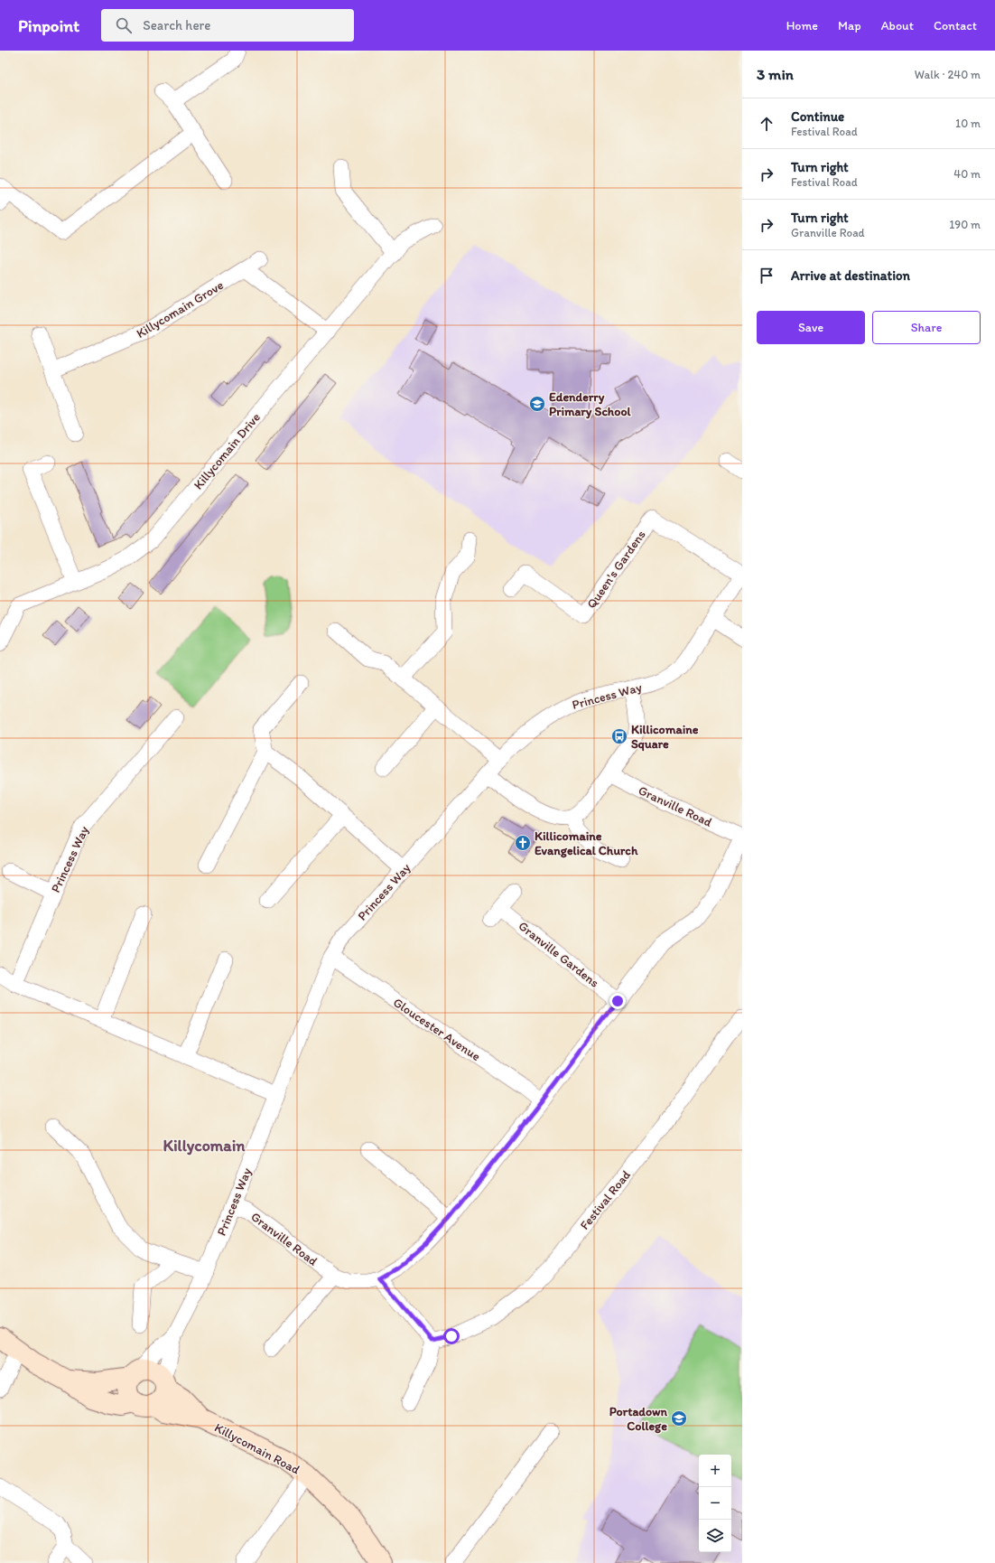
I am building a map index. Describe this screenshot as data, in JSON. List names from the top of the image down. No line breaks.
{"streets":{"street":["Killycomain Grove","Killycomain Drive","Queen's Gardens","Princess Way","Granville Road","Granville Gardens","Gloucester Avenue","Festival Road","Killycomain Road"]},"crossings":[["Queen's Gardens","Princess Way"],["Princess Way","Granville Road"],["Princess Way","Gloucester Avenue"],["Princess Way","Killycomain Road"],["Granville Road","Granville Gardens"],["Granville Road","Gloucester Avenue"]],"districts":["Killycomain"],"places":{"school or university":["Edenderry Primary School","Portadown College"],"bus stop":["Killicomaine Square"],"church":["Killicomaine Evangelical Church"]},"page":{"header":"Pinpoint","search":"Search here","nav":["Home","Map","About","Contact"],"heading":["3 min","Walk · 240 m"],"list":[["Continue","Festival Road","10 m"],["Turn right","Festival Road","40 m"],["Turn right","Granville Road","190 m"],"Arrive at destination"],"buttons":["Save","Share"],"map_buttons":["+","−"]}}
